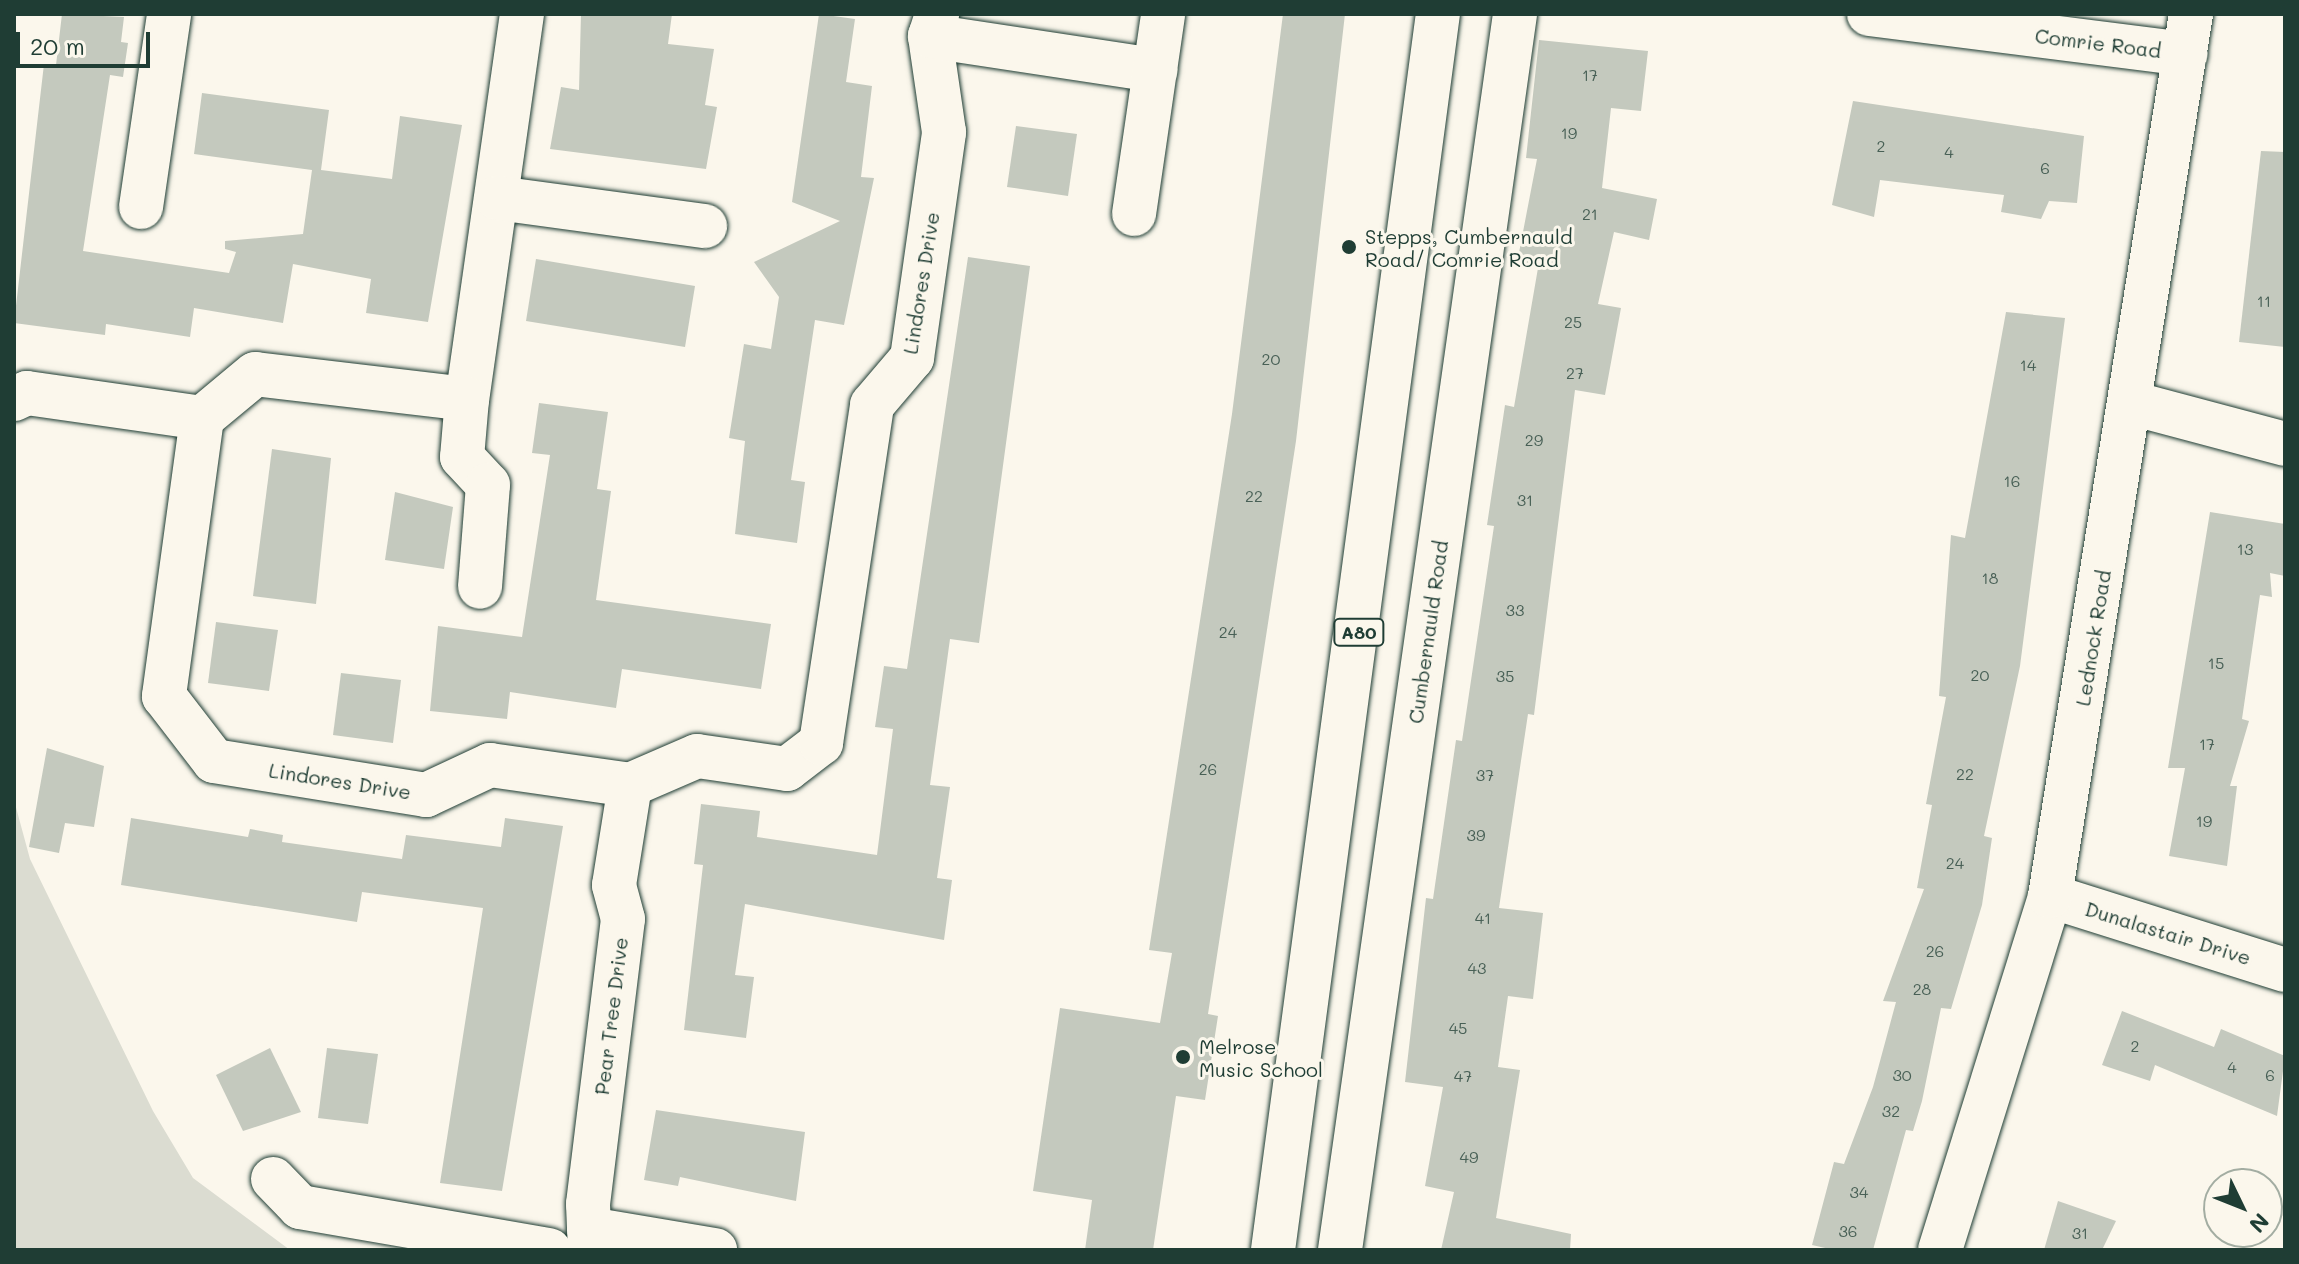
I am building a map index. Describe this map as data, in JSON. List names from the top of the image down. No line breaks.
{"streets":{"street":["Comrie Road","Lindores Drive","A80","Cumbernauld Road","Lednock Road","Dunalastair Drive","Pear Tree Drive"]},"crossings":[["Comrie Road","Lednock Road"],["Lindores Drive","Pear Tree Drive"],["Lednock Road","Dunalastair Drive"]],"places":["Stepps, Cumbernauld Road/ Comrie Road","Melrose Music School"],"house_numbers":["17","19","2","4","6","21","11","25","20","14","27","29","16","22","31","13","18","33","24","15","20","35","17","26","22","37","19","39","24","41","26","43","28","45","2","4","30","6","47","32","49","34","36","31"],"scale_bar":"20 m","north":"bottom right"}
